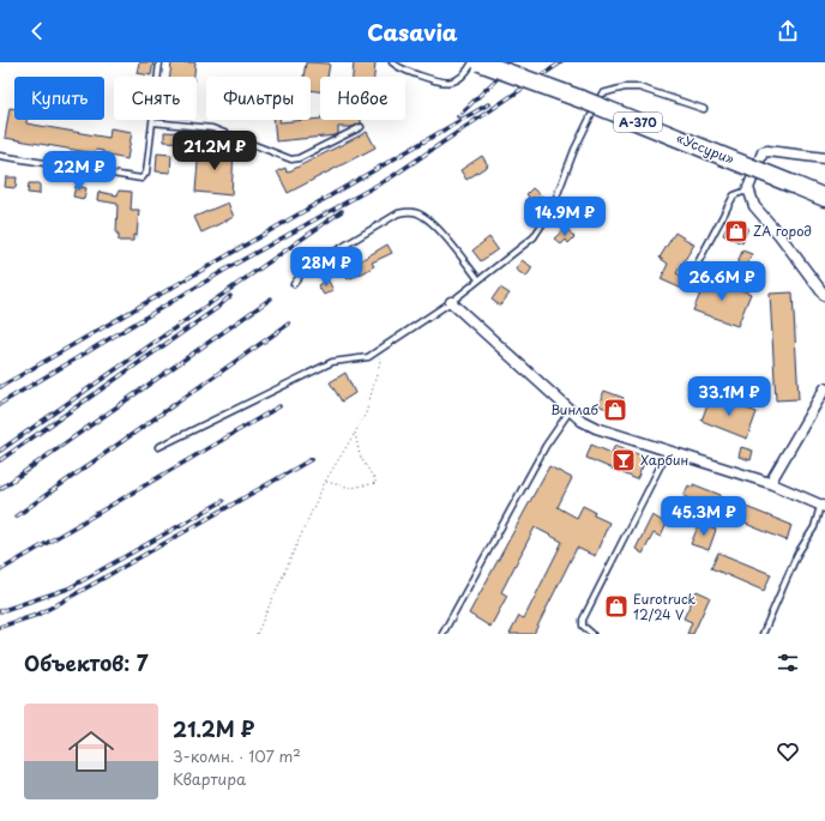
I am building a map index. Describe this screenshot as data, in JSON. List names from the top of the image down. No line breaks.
{"streets":{"highway":["А-370","«Уссури»"]},"places":{"shop":["ZA город","Винлаб","Eurotruck 12/24 V"],"bar":["Харбин"]},"page":{"header":"Casavia","chip":["Купить","Снять","Фильтры","Новое"],"price":["21.2M ₽","22M ₽","14.9M ₽","28M ₽","26.6M ₽","33.1M ₽","45.3M ₽"],"heading":"Объектов: 7","list":[{"name":"21.2M ₽","note":"3-комн. · 107 m² · Квартира"}]}}
